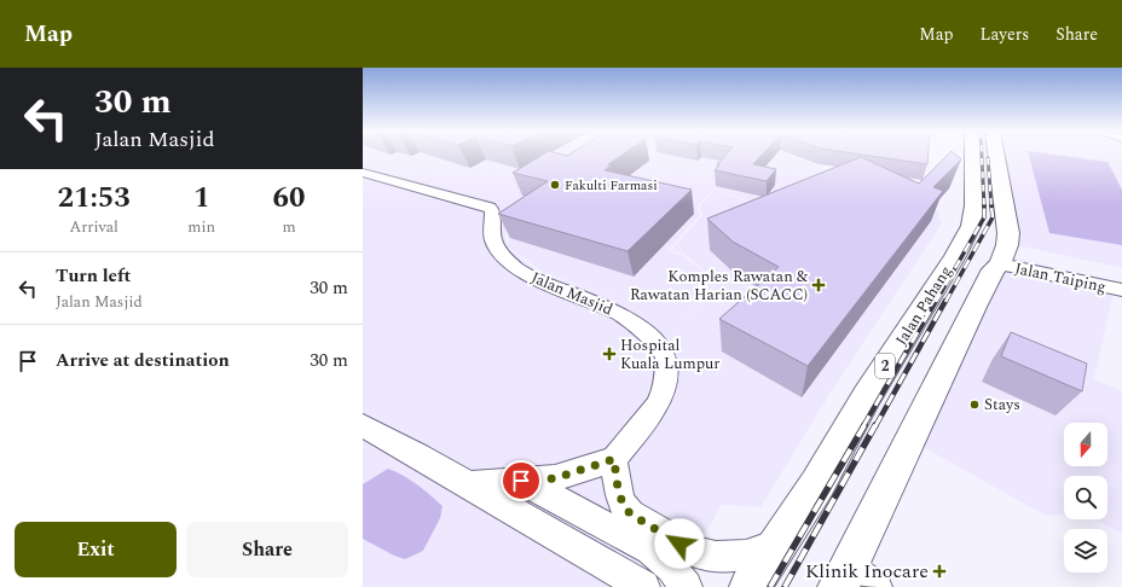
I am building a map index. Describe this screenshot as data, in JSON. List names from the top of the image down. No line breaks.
{"streets":{"main road":["Jalan Pahang","2"],"street":["Jalan Taiping","Jalan Masjid"]},"places":{"other":["Fakulti Farmasi","Stays"],"health":["Komples Rawatan & Rawatan Harian (SCACC)","Hospital Kuala Lumpur","Klinik Inocare"]},"north":"bottom","page":{"header":"Map","nav":["Map","Layers","Share"],"turn":["30 m","Jalan Masjid"],"eta":["21:53","Arrival","1","min","60","m"],"list":[{"name":"Turn left","note":"Jalan Masjid","value":"30 m"},{"name":"Arrive at destination","value":"30 m"}],"buttons":["Exit","Share"]}}
